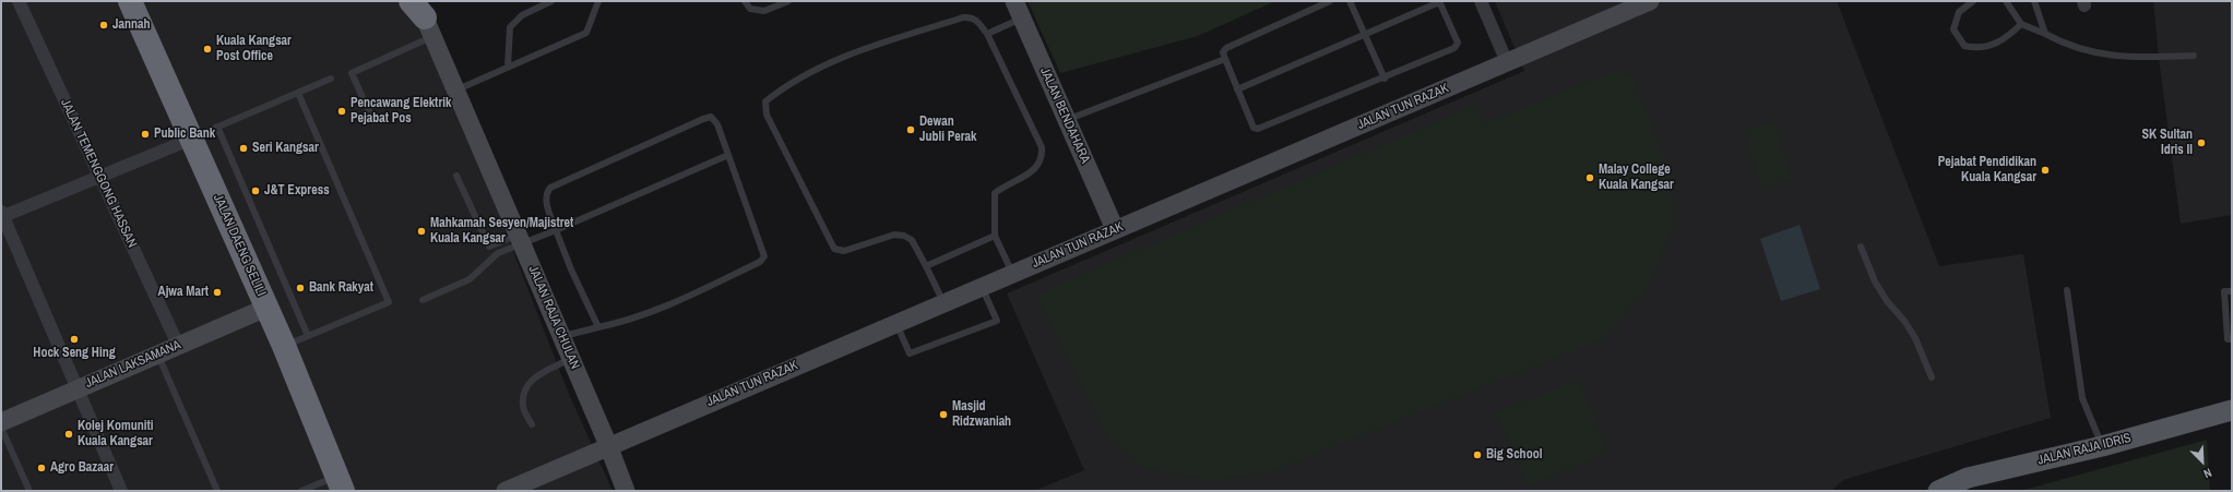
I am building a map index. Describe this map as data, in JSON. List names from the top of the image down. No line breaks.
{"streets":{"highway":["JALAN DAENG SELILI"],"main road":["JALAN RAJA IDRIS"],"street":["JALAN TUN RAZAK","JALAN BENDAHARA","JALAN TEMENGGONG HASSAN","JALAN RAJA CHULAN","JALAN LAKSAMANA"]},"crossings":[["JALAN TUN RAZAK","JALAN BENDAHARA"],["JALAN TUN RAZAK","JALAN RAJA CHULAN"],["JALAN TEMENGGONG HASSAN","JALAN LAKSAMANA"],["JALAN DAENG SELILI","JALAN LAKSAMANA"]],"places":["Jannah","Kuala Kangsar Post Office","Pencawang Elektrik Pejabat Pos","Dewan Jubli Perak","Public Bank","SK Sultan Idris II","Seri Kangsar","Pejabat Pendidikan Kuala Kangsar","Malay College Kuala Kangsar","J&T Express","Mahkamah Sesyen/Majistret Kuala Kangsar","Bank Rakyat","Ajwa Mart","Hock Seng Hing","Masjid Ridzwaniah","Kolej Komuniti Kuala Kangsar","Big School","Agro Bazaar"],"north":"bottom right"}
